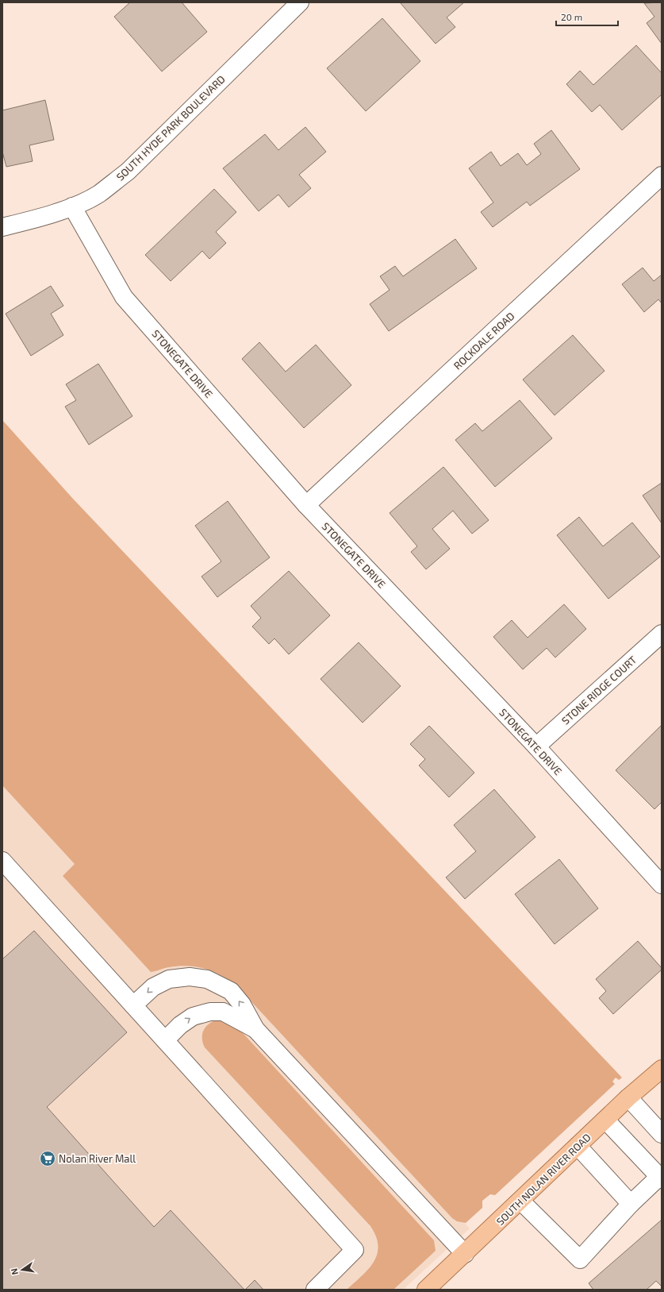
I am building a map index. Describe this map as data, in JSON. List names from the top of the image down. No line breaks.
{"streets":{"main road":["SOUTH NOLAN RIVER ROAD"],"street":["SOUTH HYDE PARK BOULEVARD","ROCKDALE ROAD","STONEGATE DRIVE","STONE RIDGE COURT"]},"crossings":[["SOUTH HYDE PARK BOULEVARD","STONEGATE DRIVE"],["ROCKDALE ROAD","STONEGATE DRIVE"],["STONEGATE DRIVE","STONE RIDGE COURT"]],"places":{"supermarket":["Nolan River Mall"]},"scale_bar":"20 m","north":"left"}
